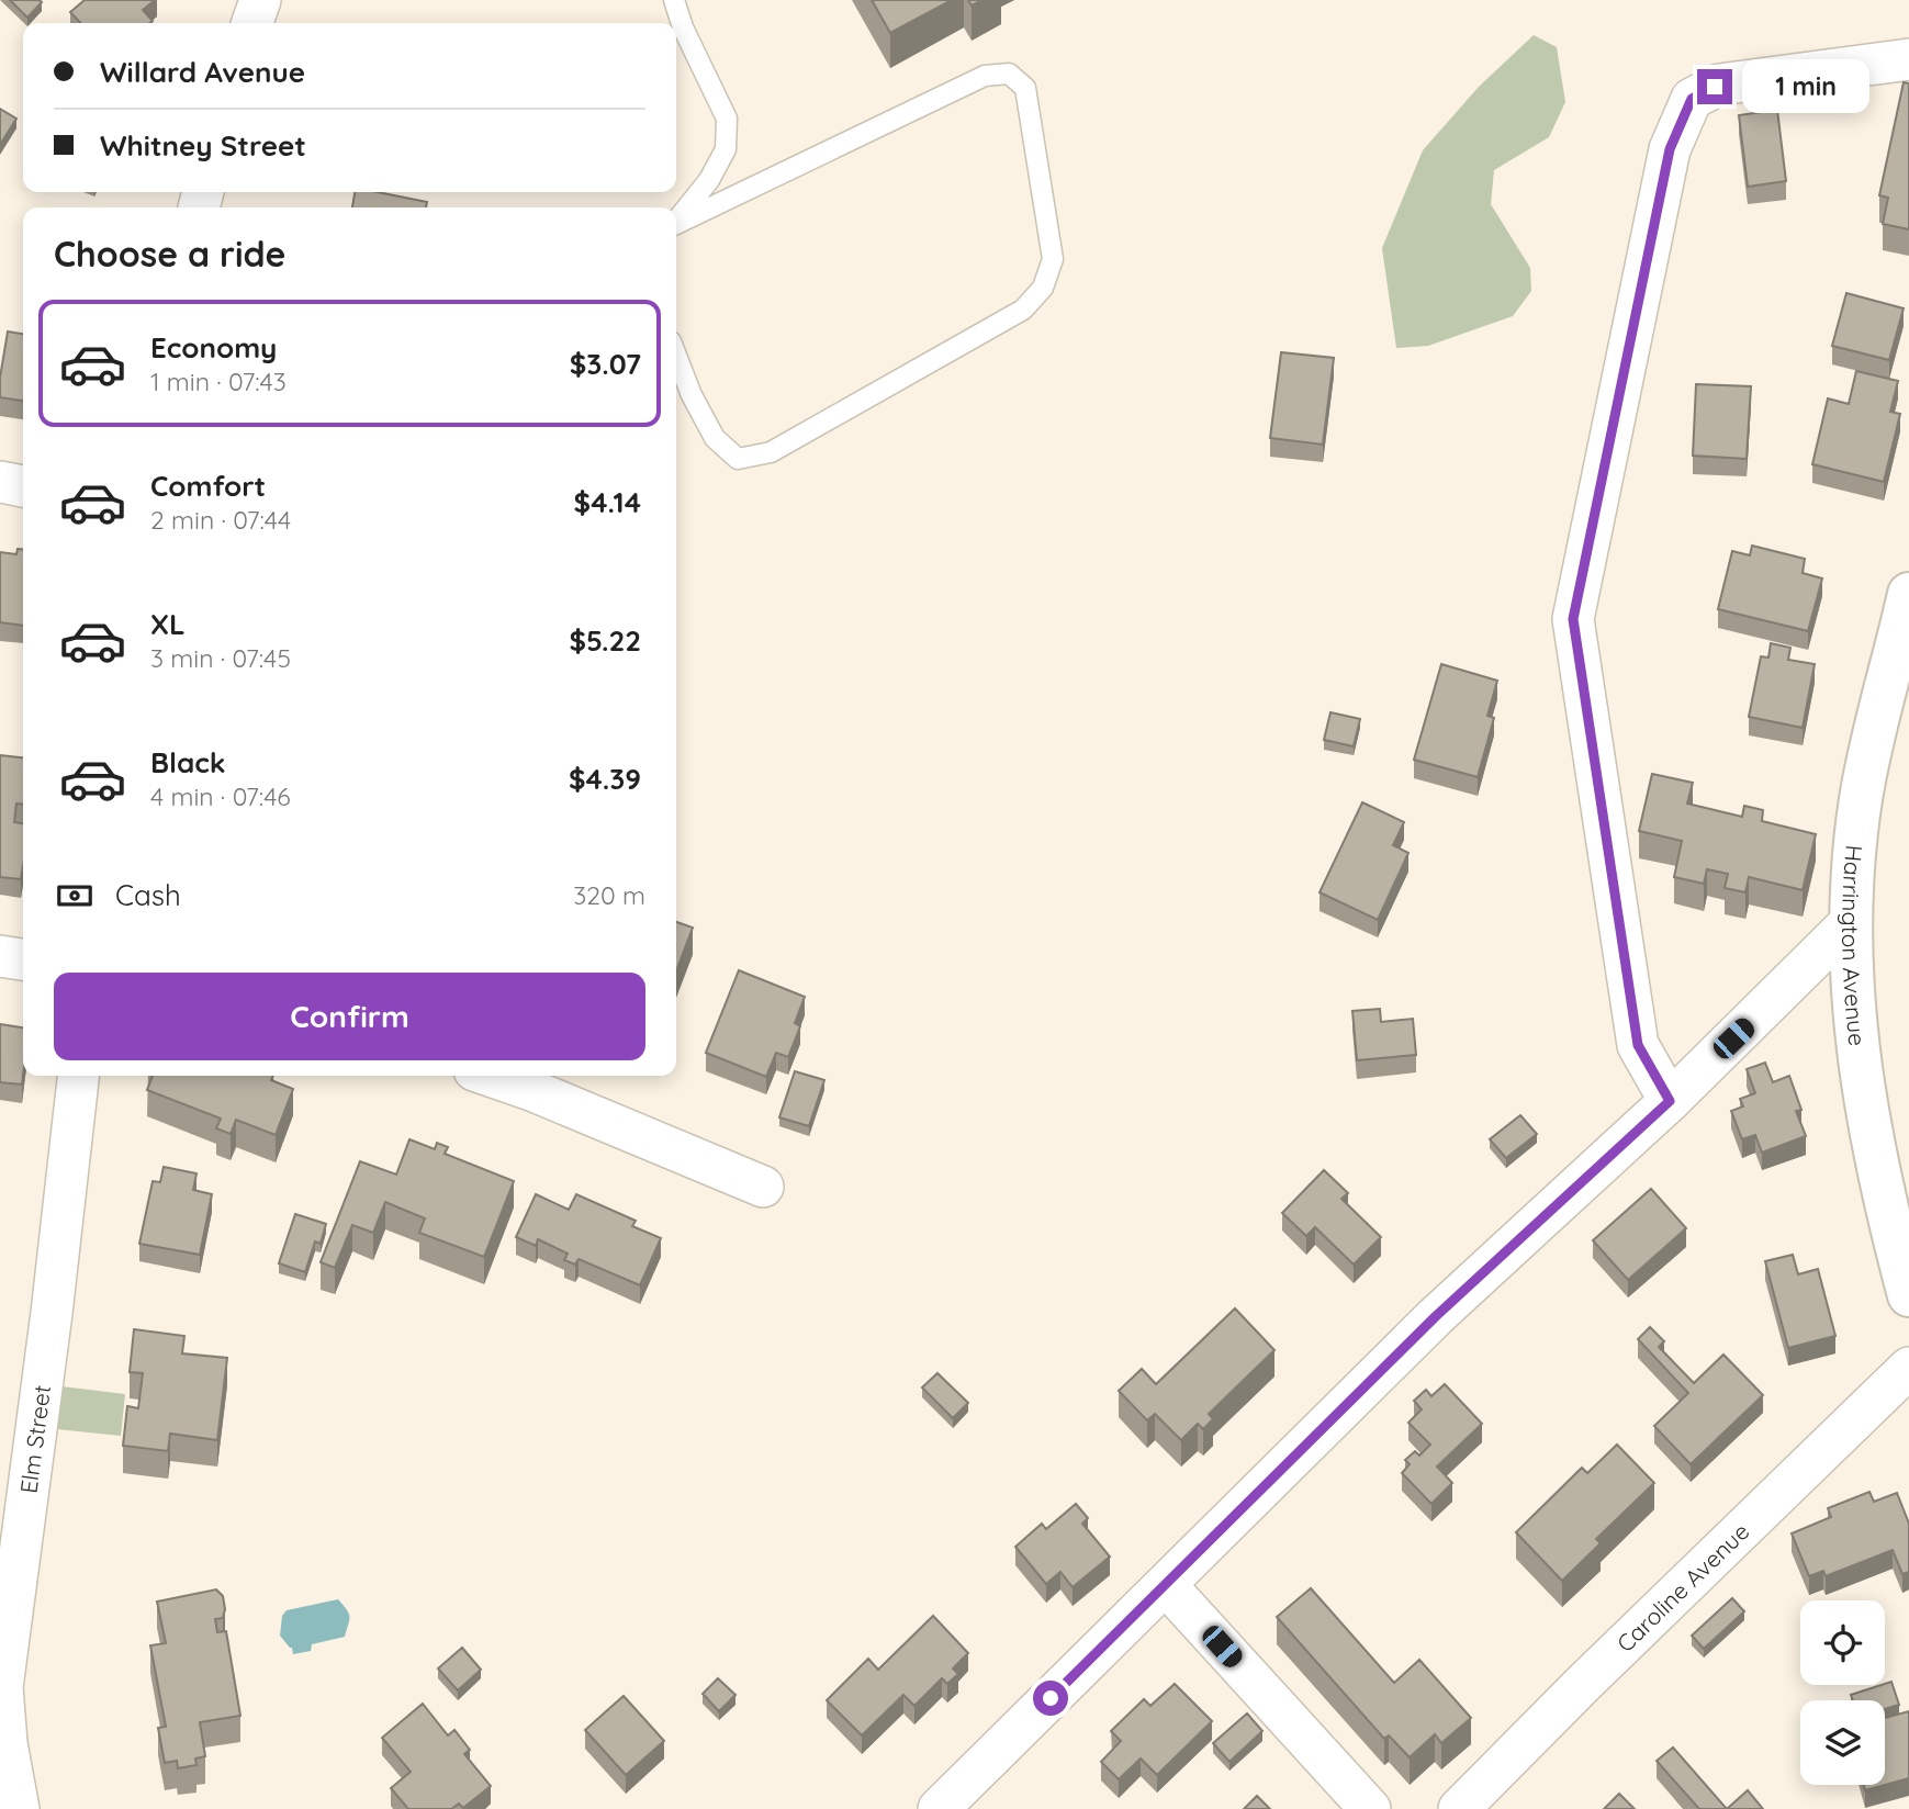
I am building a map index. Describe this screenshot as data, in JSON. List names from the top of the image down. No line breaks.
{"streets":{"main road":["Harrington Avenue"],"street":["Elm Street","Caroline Avenue"]},"page":{"banner":["Willard Avenue","Whitney Street"],"bubble":"1 min","heading":"Choose a ride","list":[{"name":"Economy","note":"1 min · 07:43","value":"$3.07"},{"name":"Comfort","note":"2 min · 07:44","value":"$4.14"},{"name":"XL","note":"3 min · 07:45","value":"$5.22"},{"name":"Black","note":"4 min · 07:46","value":"$4.39"}],"pay":["Cash","320 m"],"buttons":"Confirm"}}
